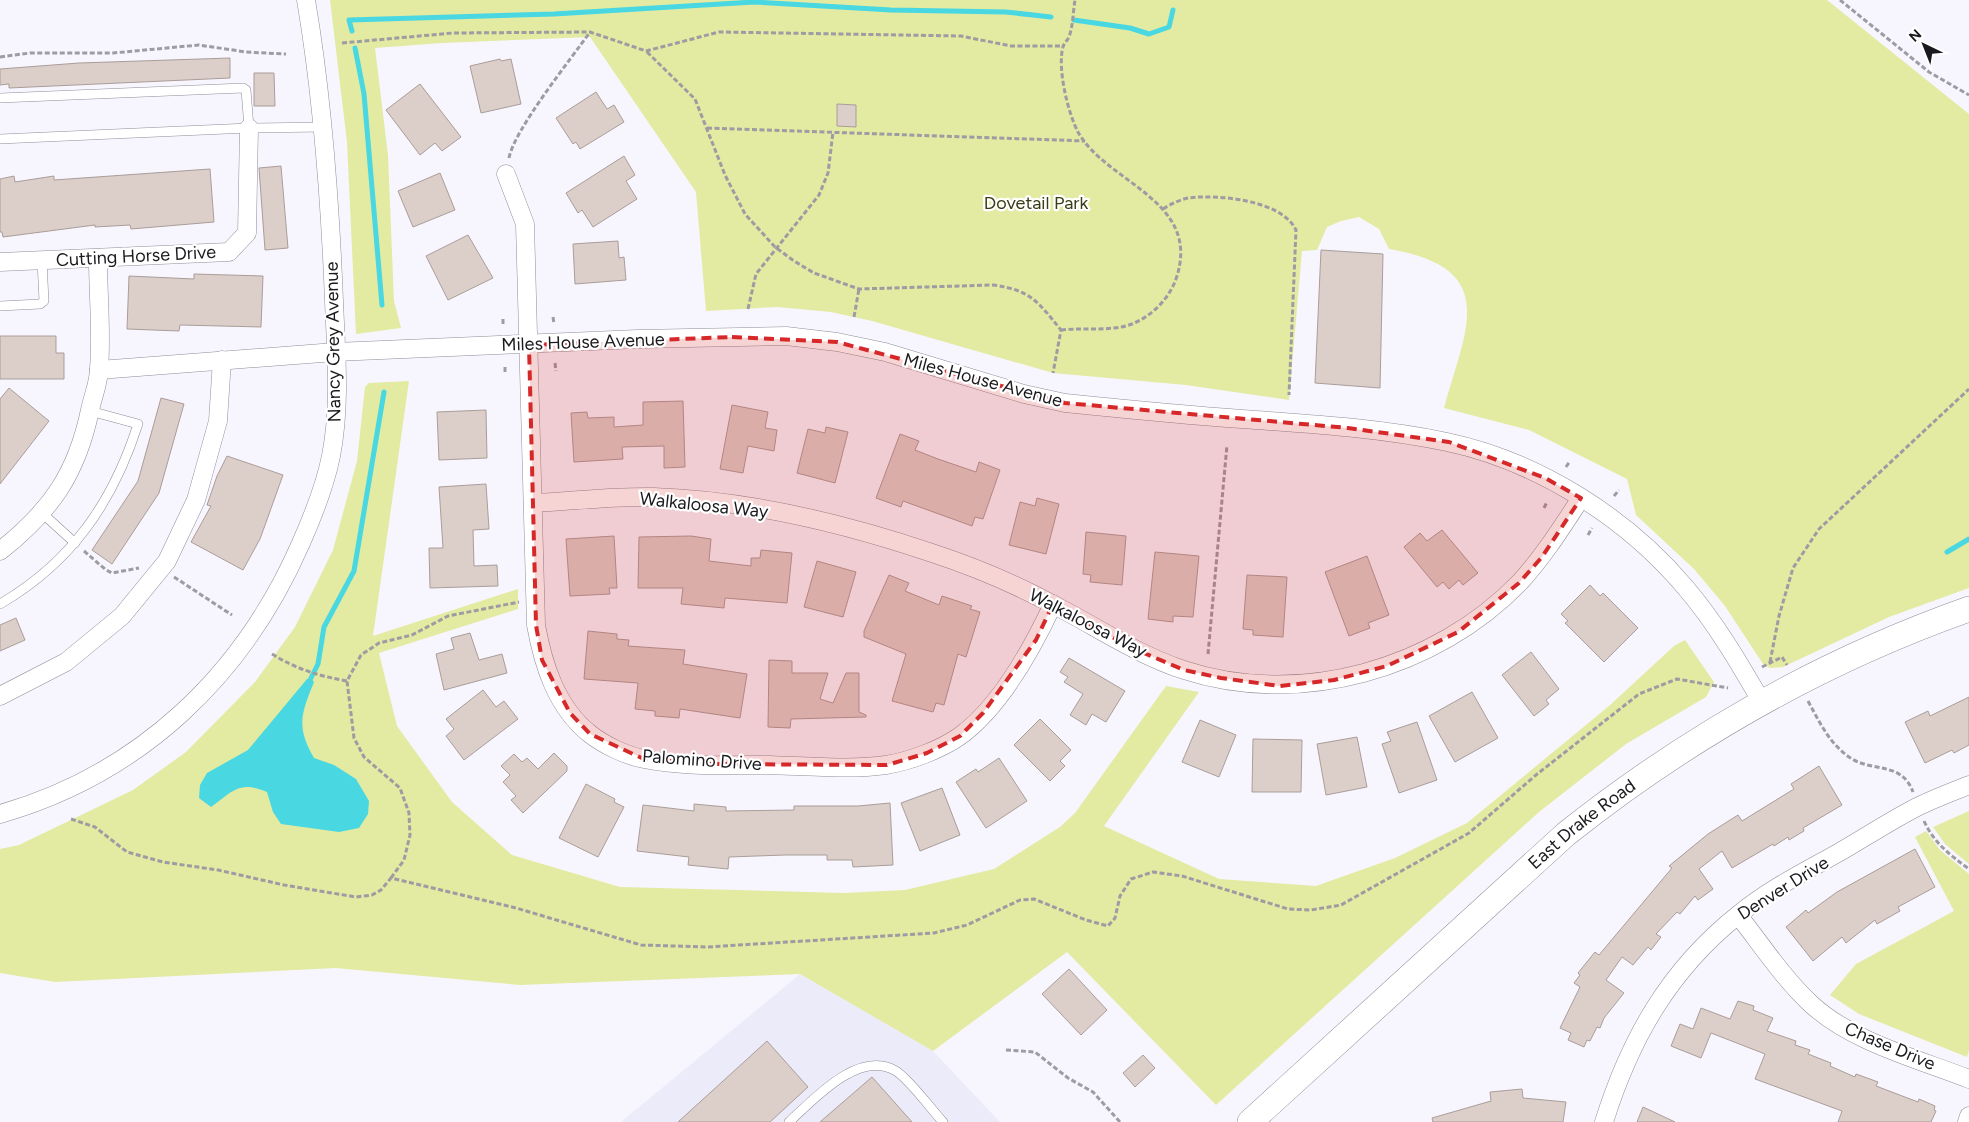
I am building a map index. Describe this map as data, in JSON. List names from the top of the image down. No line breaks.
{"streets":{"main road":["East Drake Road"],"street":["Cutting Horse Drive","Nancy Grey Avenue","Miles House Avenue","Walkaloosa Way","Palomino Drive","Denver Drive","Chase Drive"]},"crossings":[["Nancy Grey Avenue","Miles House Avenue"],["Miles House Avenue","Walkaloosa Way"],["Miles House Avenue","Palomino Drive"],["Miles House Avenue","East Drake Road"],["Walkaloosa Way","Palomino Drive"],["Denver Drive","Chase Drive"]],"parks":["Dovetail Park"],"north":"top left"}
